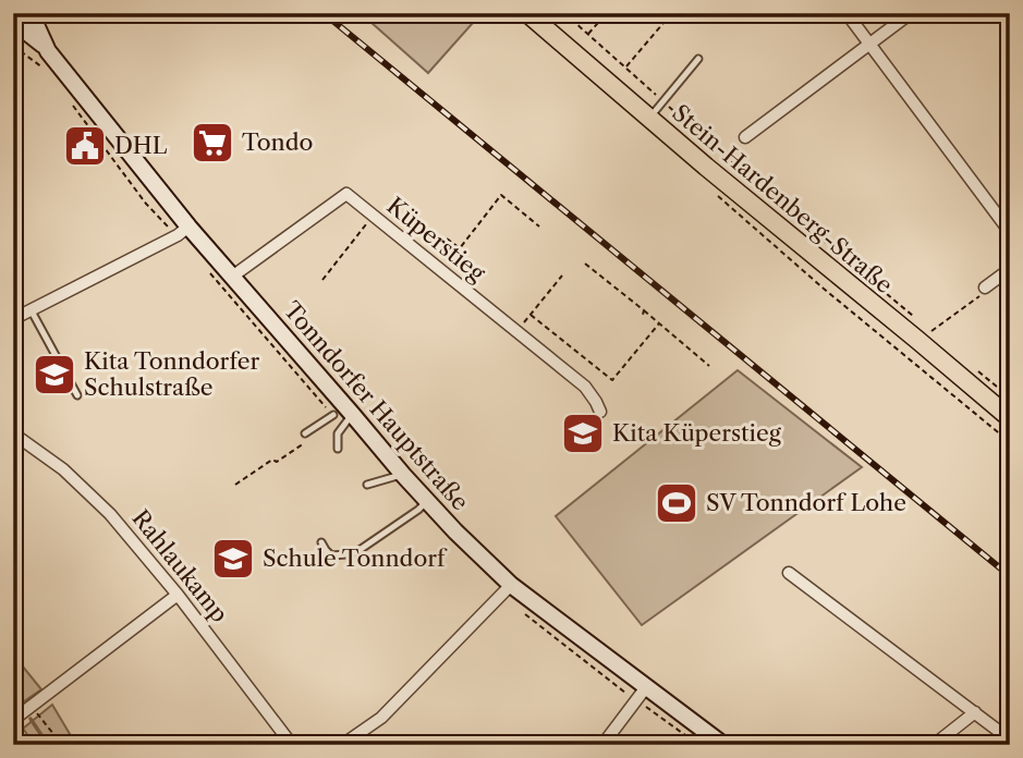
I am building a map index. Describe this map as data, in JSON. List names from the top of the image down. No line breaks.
{"streets":{"main road":["Stein-Hardenberg-Straße","Tonndorfer Hauptstraße"],"street":["Küperstieg","Rahlaukamp"]},"crossings":[["Küperstieg","Tonndorfer Hauptstraße"]],"places":{"supermarket":["Tondo"],"public building":["DHL"],"school or university":["Kita Tonndorfer Schulstraße","Kita Küperstieg","Schule Tonndorf"],"sports":["SV Tonndorf Lohe"]}}
